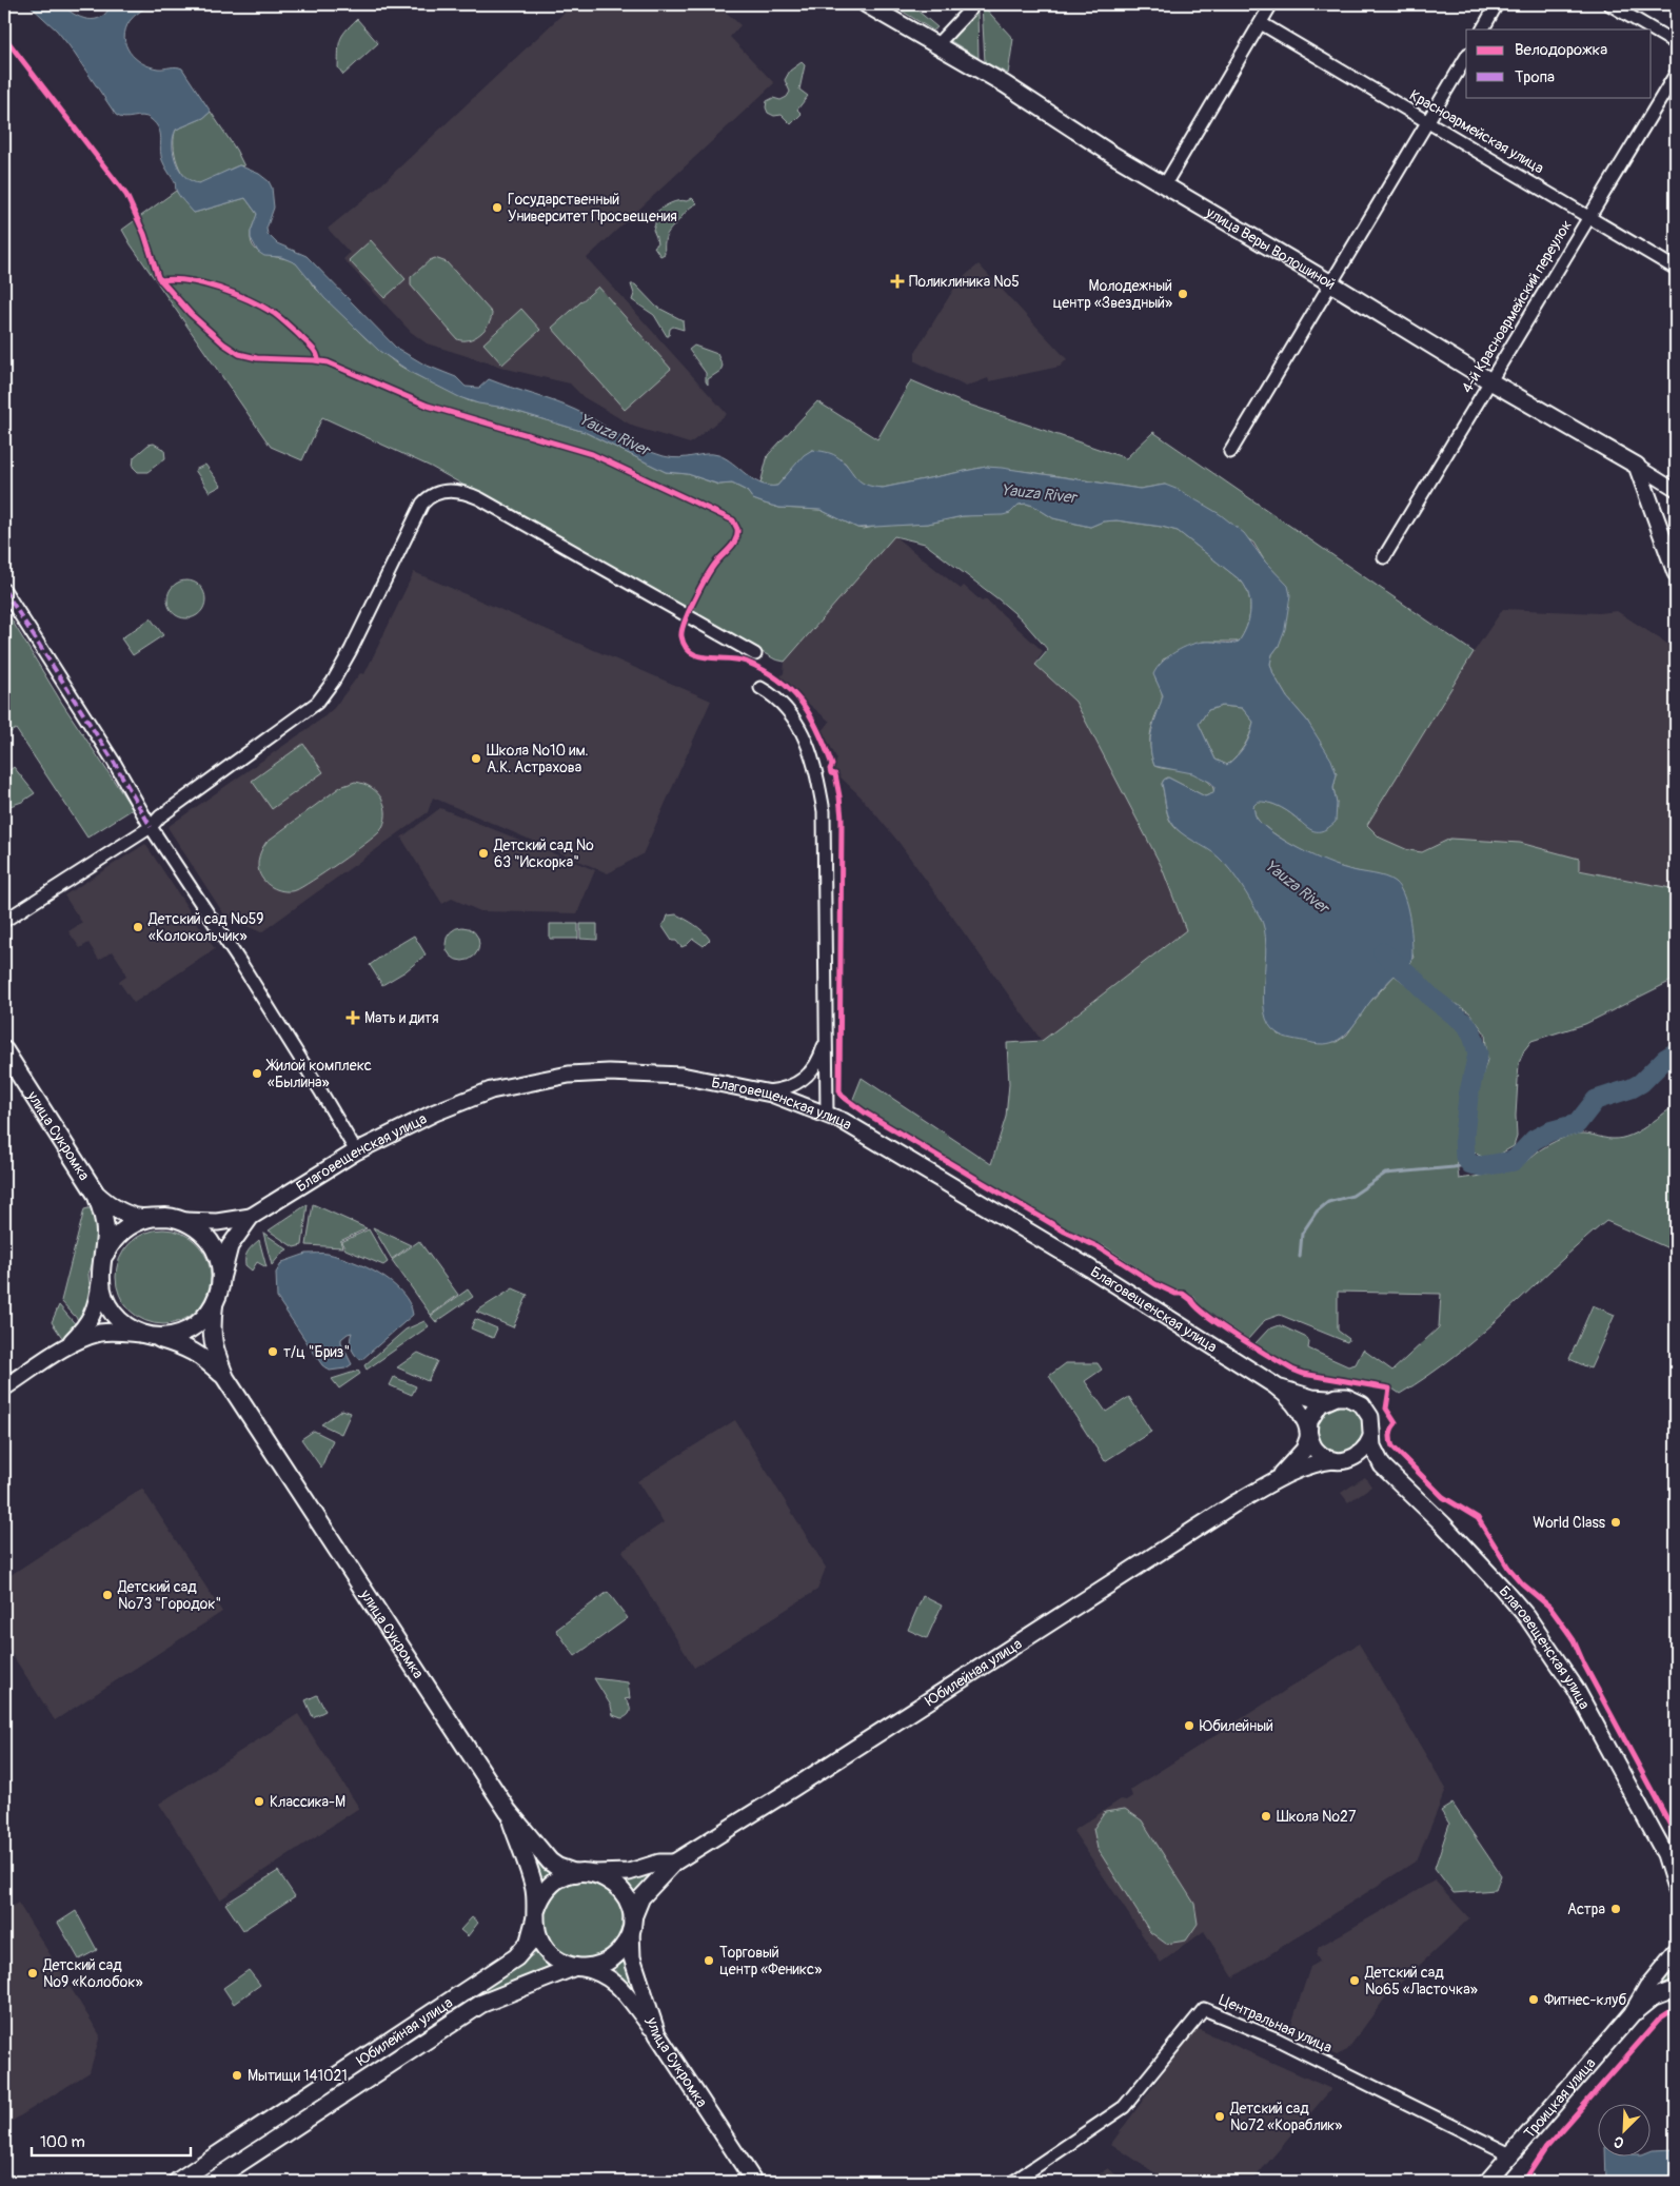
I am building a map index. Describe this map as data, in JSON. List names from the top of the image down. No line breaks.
{"streets":{"main road":["улица Сукромка","Юбилейная улица"],"street":["Красноармейская улица","улица Веры Волошиной","4-й Красноармейский переулок","Благовещенская улица","Центральная улица","Троицкая улица"]},"crossings":[["Красноармейская улица","4-й Красноармейский переулок"],["улица Веры Волошиной","4-й Красноармейский переулок"],["улица Сукромка","Юбилейная улица"],["Центральная улица","Троицкая улица"]],"water":["Yauza River"],"places":{"other":["Государственный Университет Просвещения","Молодежный центр «Звездный»","Школа №10 им. А.К. Астрахова","Детский сад № 63 \"Искорка\"","Детский сад №59 «Колокольчик»","Жилой комплекс «Былина»","т/ц \"Бриз\"","World Class","Детский сад №73 \"Городок\"","Юбилейный","Классика-М","Школа №27","Астра","Торговый центр «Феникс»","Детский сад №9 «Колобок»","Детский сад №65 «Ласточка»","Фитнес-клуб","Мытищи 141021","Детский сад №72 «Кораблик»"],"health":["Поликлиника №5","Мать и дитя"]},"legend":["Велодорожка","Тропа"],"scale_bar":"100 m","north":"bottom left"}
